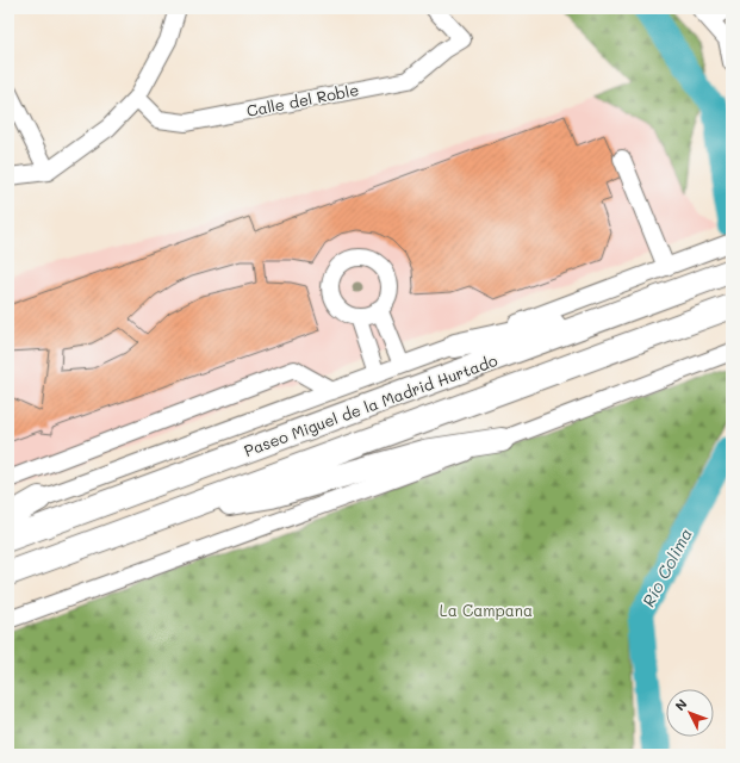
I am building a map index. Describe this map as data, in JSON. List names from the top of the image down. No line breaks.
{"streets":{"highway":["Paseo Miguel de la Madrid Hurtado"],"street":["Calle del Roble"]},"water":["Río Colima"],"parks":["La Campana"],"north":"top left"}
